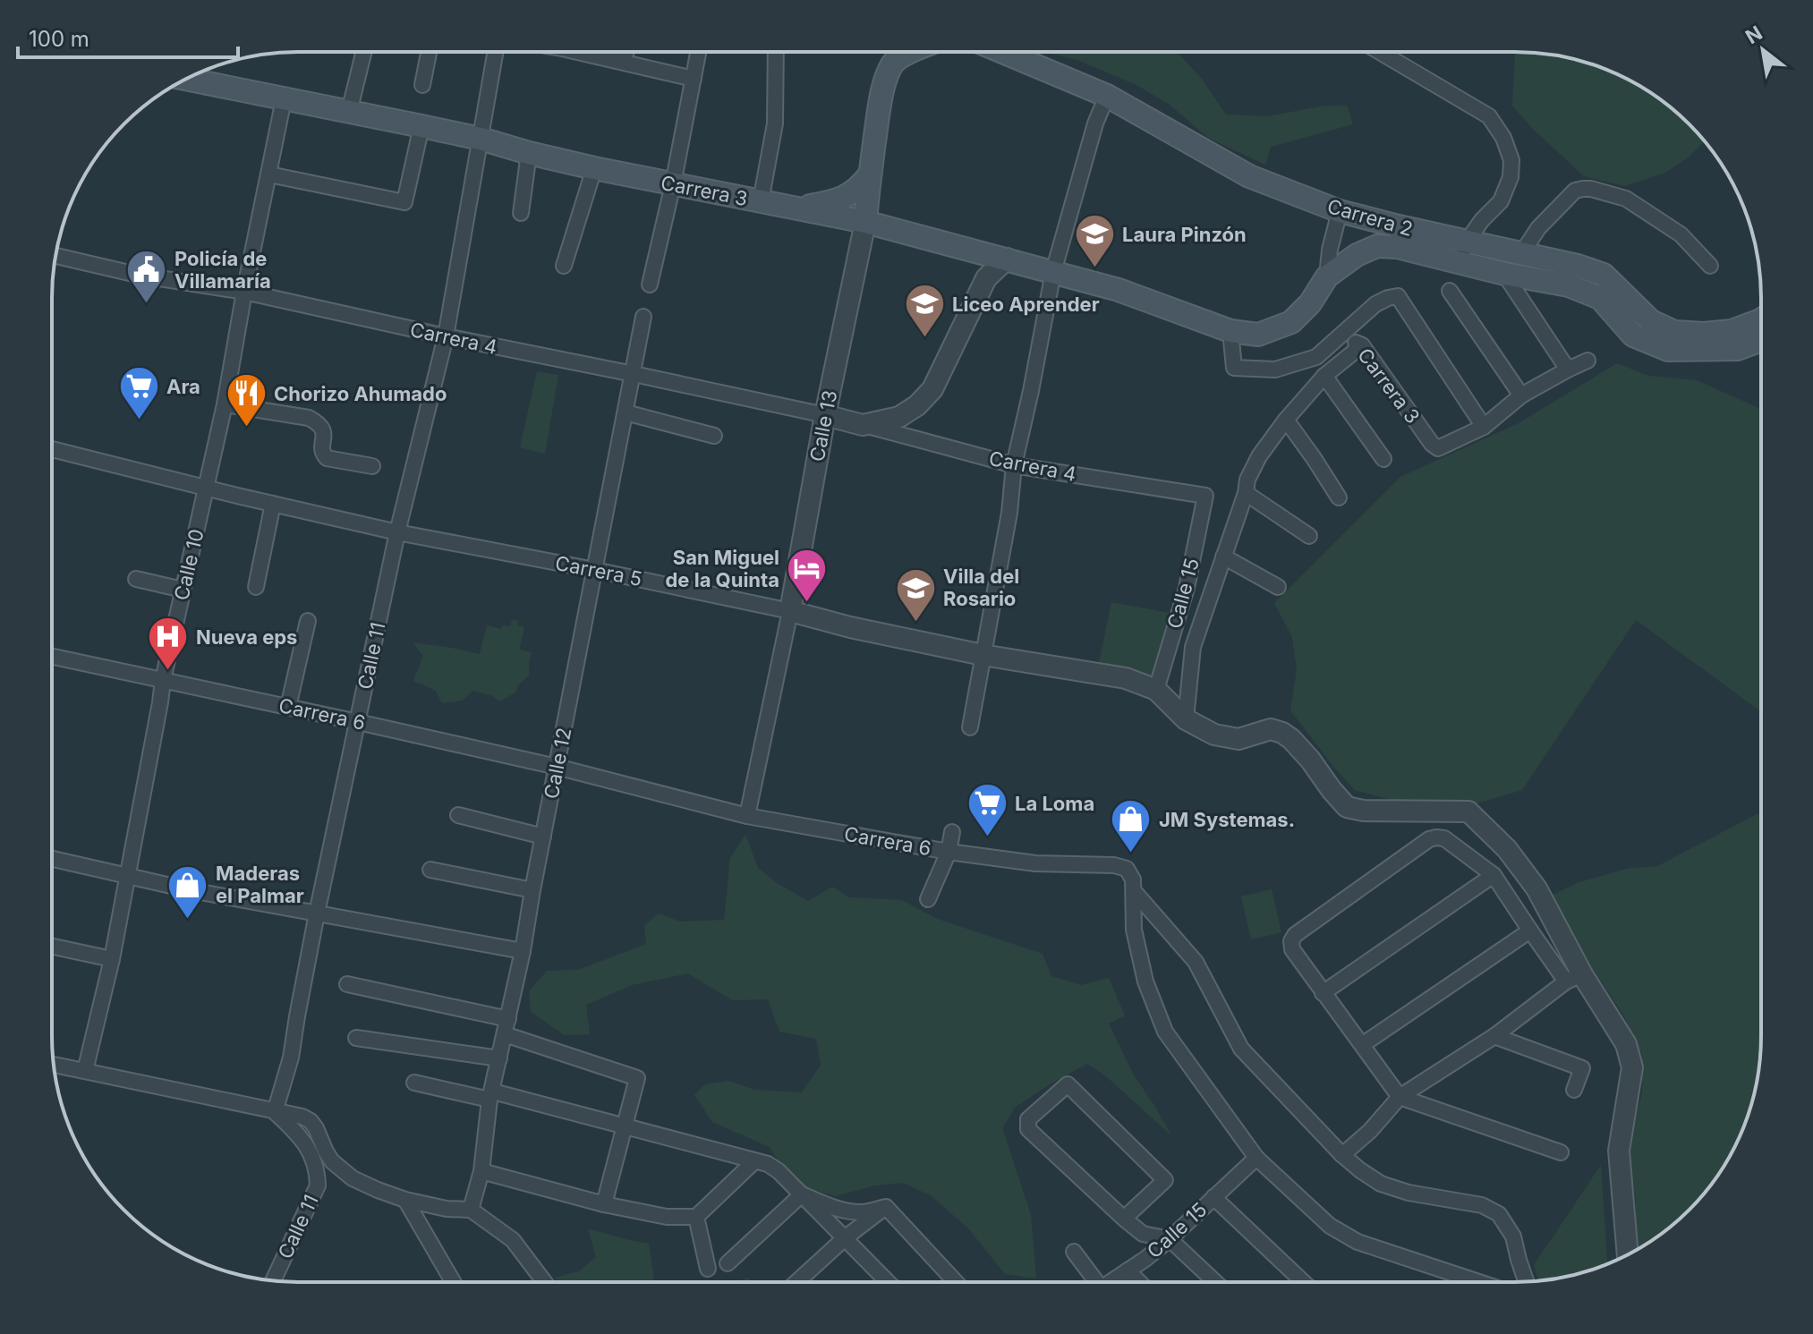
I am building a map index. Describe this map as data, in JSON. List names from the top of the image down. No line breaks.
{"streets":{"main road":["Carrera 3","Carrera 2","Calle 13"],"street":["Carrera 4","Calle 10","Carrera 5","Calle 15","Calle 11","Carrera 6","Calle 12"]},"crossings":[["Carrera 3","Carrera 4"],["Carrera 3","Calle 13"],["Carrera 3","Calle 10"],["Carrera 3","Calle 11"],["Carrera 4","Calle 13"],["Carrera 4","Calle 10"],["Carrera 4","Calle 15"],["Carrera 4","Calle 11"],["Carrera 4","Calle 12"],["Calle 13","Carrera 5"],["Calle 13","Carrera 6"],["Calle 10","Carrera 5"],["Calle 10","Carrera 6"],["Carrera 5","Calle 15"],["Carrera 5","Calle 11"],["Carrera 5","Calle 12"],["Calle 11","Carrera 6"],["Carrera 6","Calle 12"]],"places":{"school or university":["Laura Pinzón","Liceo Aprender","Villa del Rosario"],"public building":["Policía de Villamaría"],"supermarket":["Ara","La Loma"],"restaurant":["Chorizo Ahumado"],"hotel":["San Miguel de la Quinta"],"hospital":["Nueva eps"],"shop":["JM Systemas.","Maderas el Palmar"]},"scale_bar":"100 m","north":"top left"}
